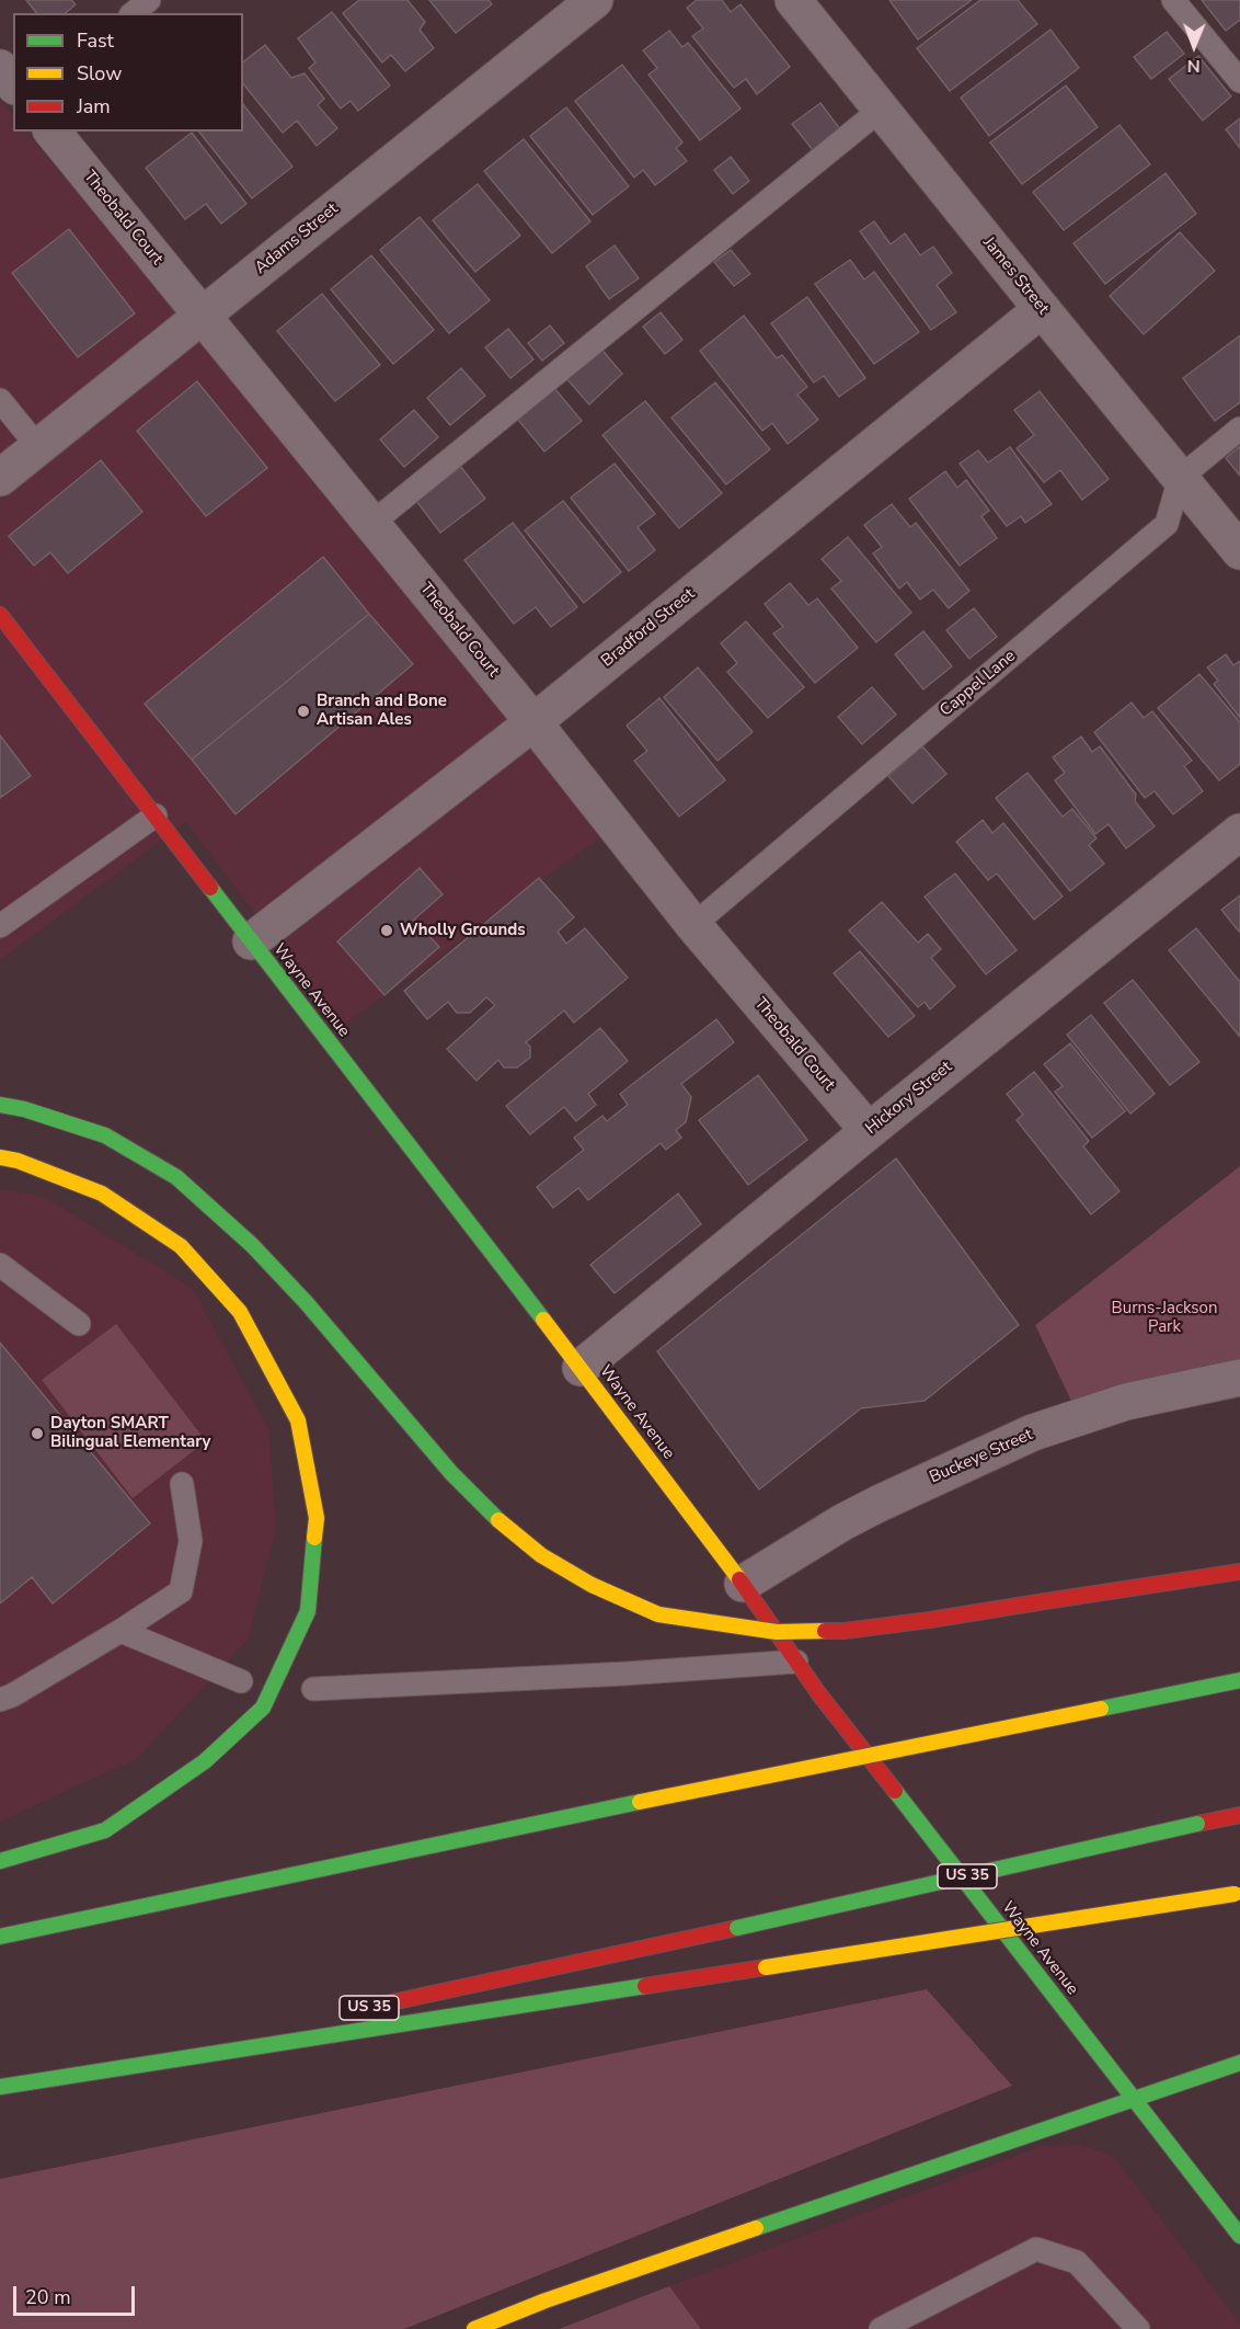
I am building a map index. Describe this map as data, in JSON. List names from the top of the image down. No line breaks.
{"streets":{"main road":["Wayne Avenue","US 35"],"street":["Theobald Court","Adams Street","James Street","Bradford Street","Hickory Street","Buckeye Street"],"lane":["Cappel Lane"]},"crossings":[["Theobald Court","Adams Street"],["Theobald Court","Bradford Street"],["Theobald Court","Cappel Lane"],["Theobald Court","Hickory Street"],["James Street","Bradford Street"],["James Street","Cappel Lane"],["Bradford Street","Wayne Avenue"],["Wayne Avenue","Hickory Street"],["Wayne Avenue","Buckeye Street"]],"parks":["Burns-Jackson Park"],"places":["Branch and Bone Artisan Ales","Wholly Grounds","Dayton SMART Bilingual Elementary"],"legend":["Fast","Slow","Jam"],"scale_bar":"20 m","north":"bottom"}
